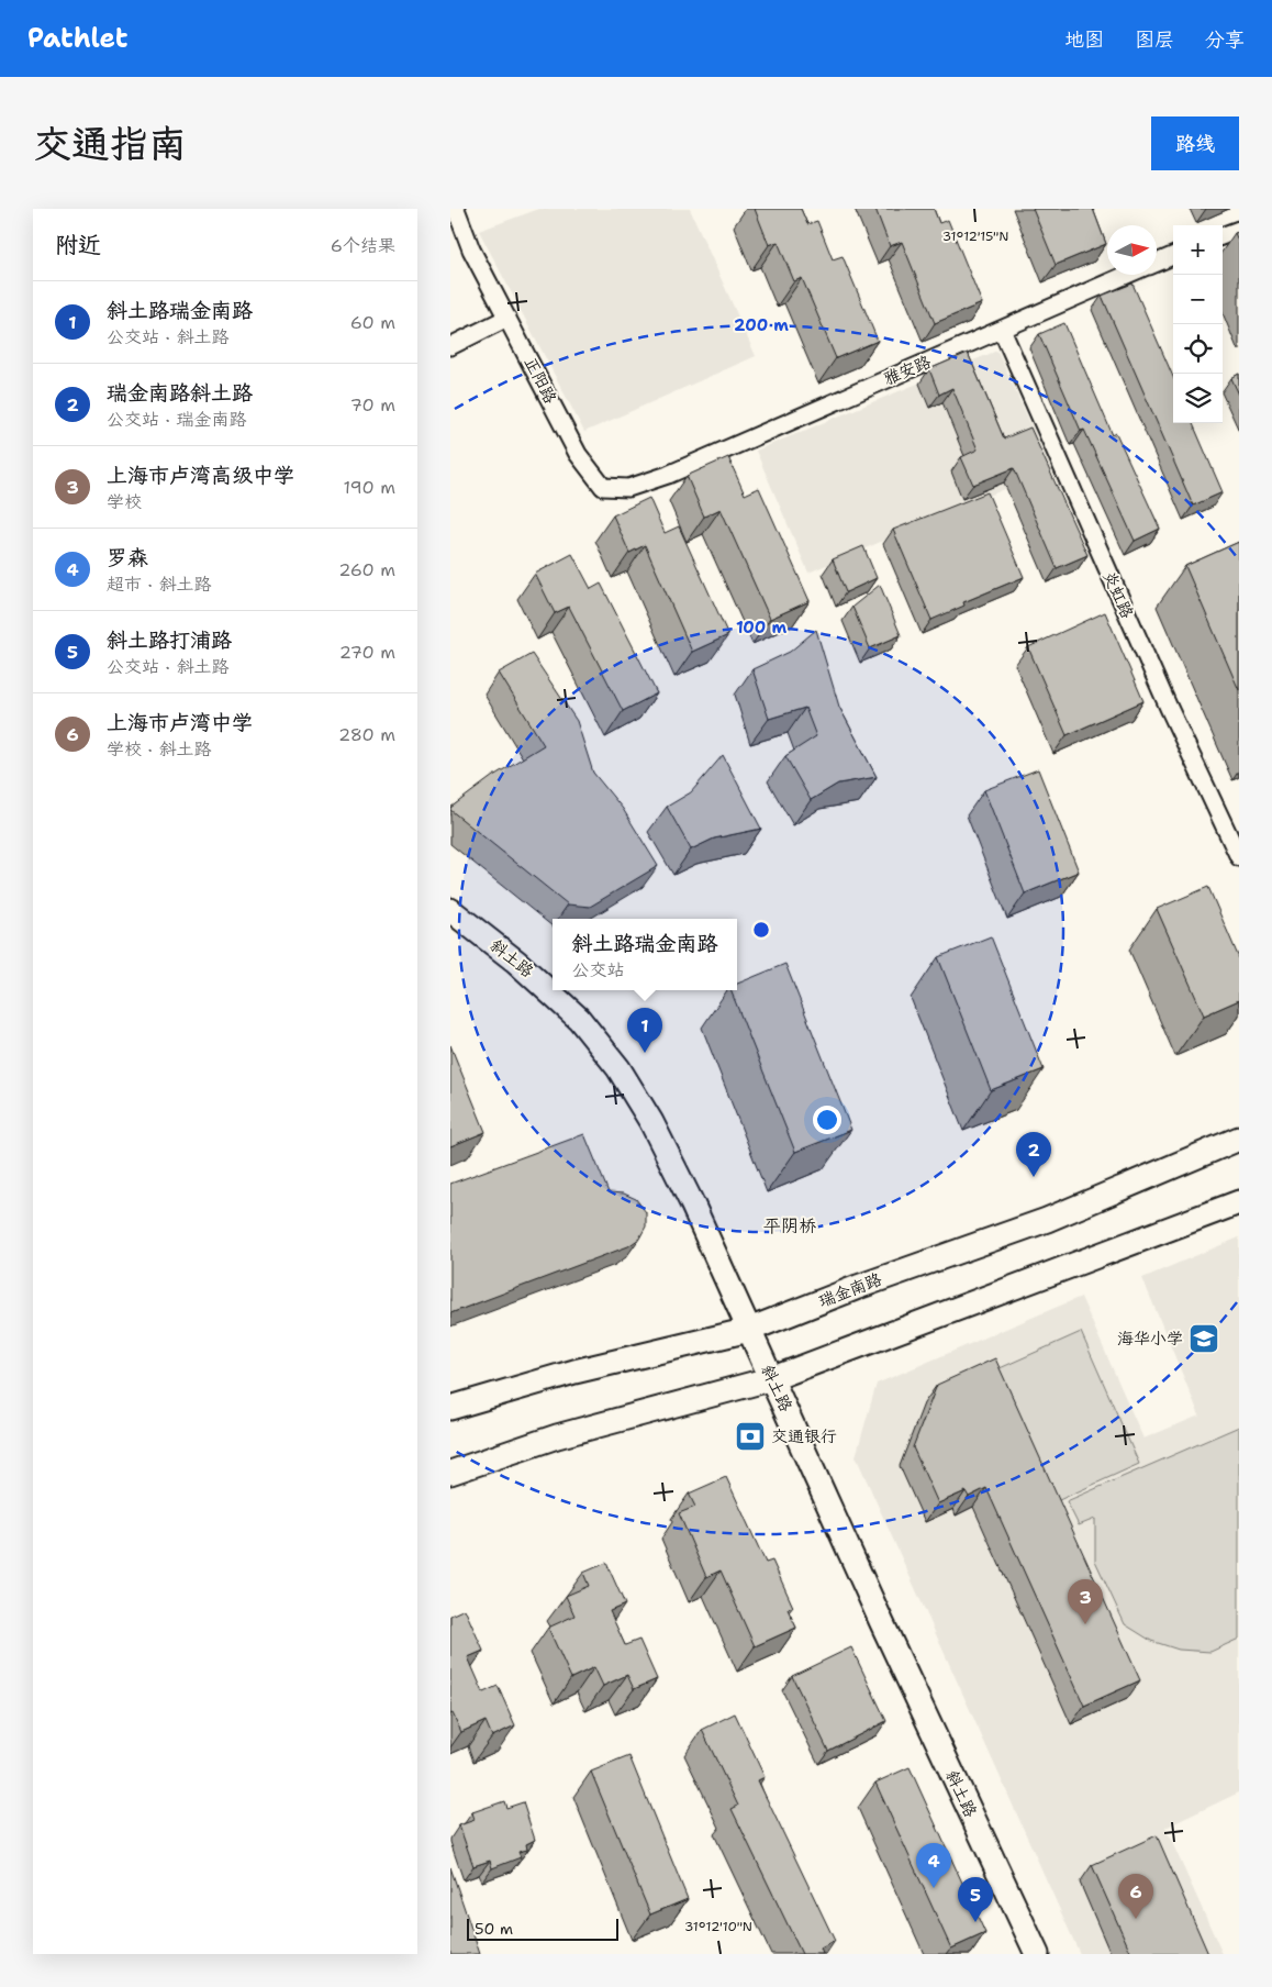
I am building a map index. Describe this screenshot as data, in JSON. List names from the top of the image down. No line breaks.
{"streets":{"main road":["斜土路","瑞金南路"],"street":["雅安路","正阳路","炎虹路"]},"crossings":[["雅安路","正阳路"],["雅安路","炎虹路"],["斜土路","瑞金南路"]],"districts":["平阴桥"],"places":{"school or university":["海华小学"],"bank":["交通银行"]},"scale_bar":"50 m","north":"right","page":{"header":"Pathlet","nav":["地图","图层","分享"],"buttons":"路线","title":"交通指南","heading":["附近","6个结果"],"map_buttons":["+","−"],"list":[{"mark":"1","name":"斜土路瑞金南路","note":"公交站 · 斜土路","value":"60 m"},{"mark":"2","name":"瑞金南路斜土路","note":"公交站 · 瑞金南路","value":"70 m"},{"mark":"3","name":"上海市卢湾高级中学","note":"学校","value":"190 m"},{"mark":"4","name":"罗森","note":"超市 · 斜土路","value":"260 m"},{"mark":"5","name":"斜土路打浦路","note":"公交站 · 斜土路","value":"270 m"},{"mark":"6","name":"上海市卢湾中学","note":"学校 · 斜土路","value":"280 m"}],"popup":["斜土路瑞金南路","公交站"],"pins":["1","2","3","4","6","5"],"scale":"50 m"},"coordinates":["31°12'15\"N","31°12'10\"N"],"rings":["200 m","100 m"]}
